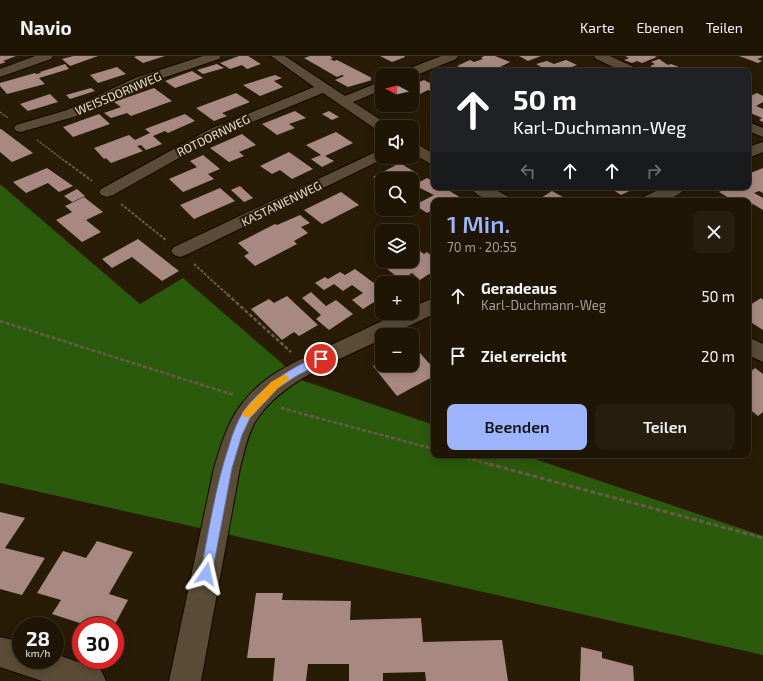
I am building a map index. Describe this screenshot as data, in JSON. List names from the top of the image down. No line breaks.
{"streets":{"street":["WEISSDORNWEG","ROTDORNWEG","KASTANIENWEG"]},"north":"left","page":{"header":"Navio","nav":["Karte","Ebenen","Teilen"],"map_buttons":["+","−"],"turn":["50 m","Karl-Duchmann-Weg"],"heading":["1 Min.","70 m · 20:55"],"list":[{"name":"Geradeaus","note":"Karl-Duchmann-Weg","value":"50 m"},{"name":"Ziel erreicht","value":"20 m"}],"buttons":["Beenden","Teilen"],"speed":"28 km/h","limit":"30"}}
